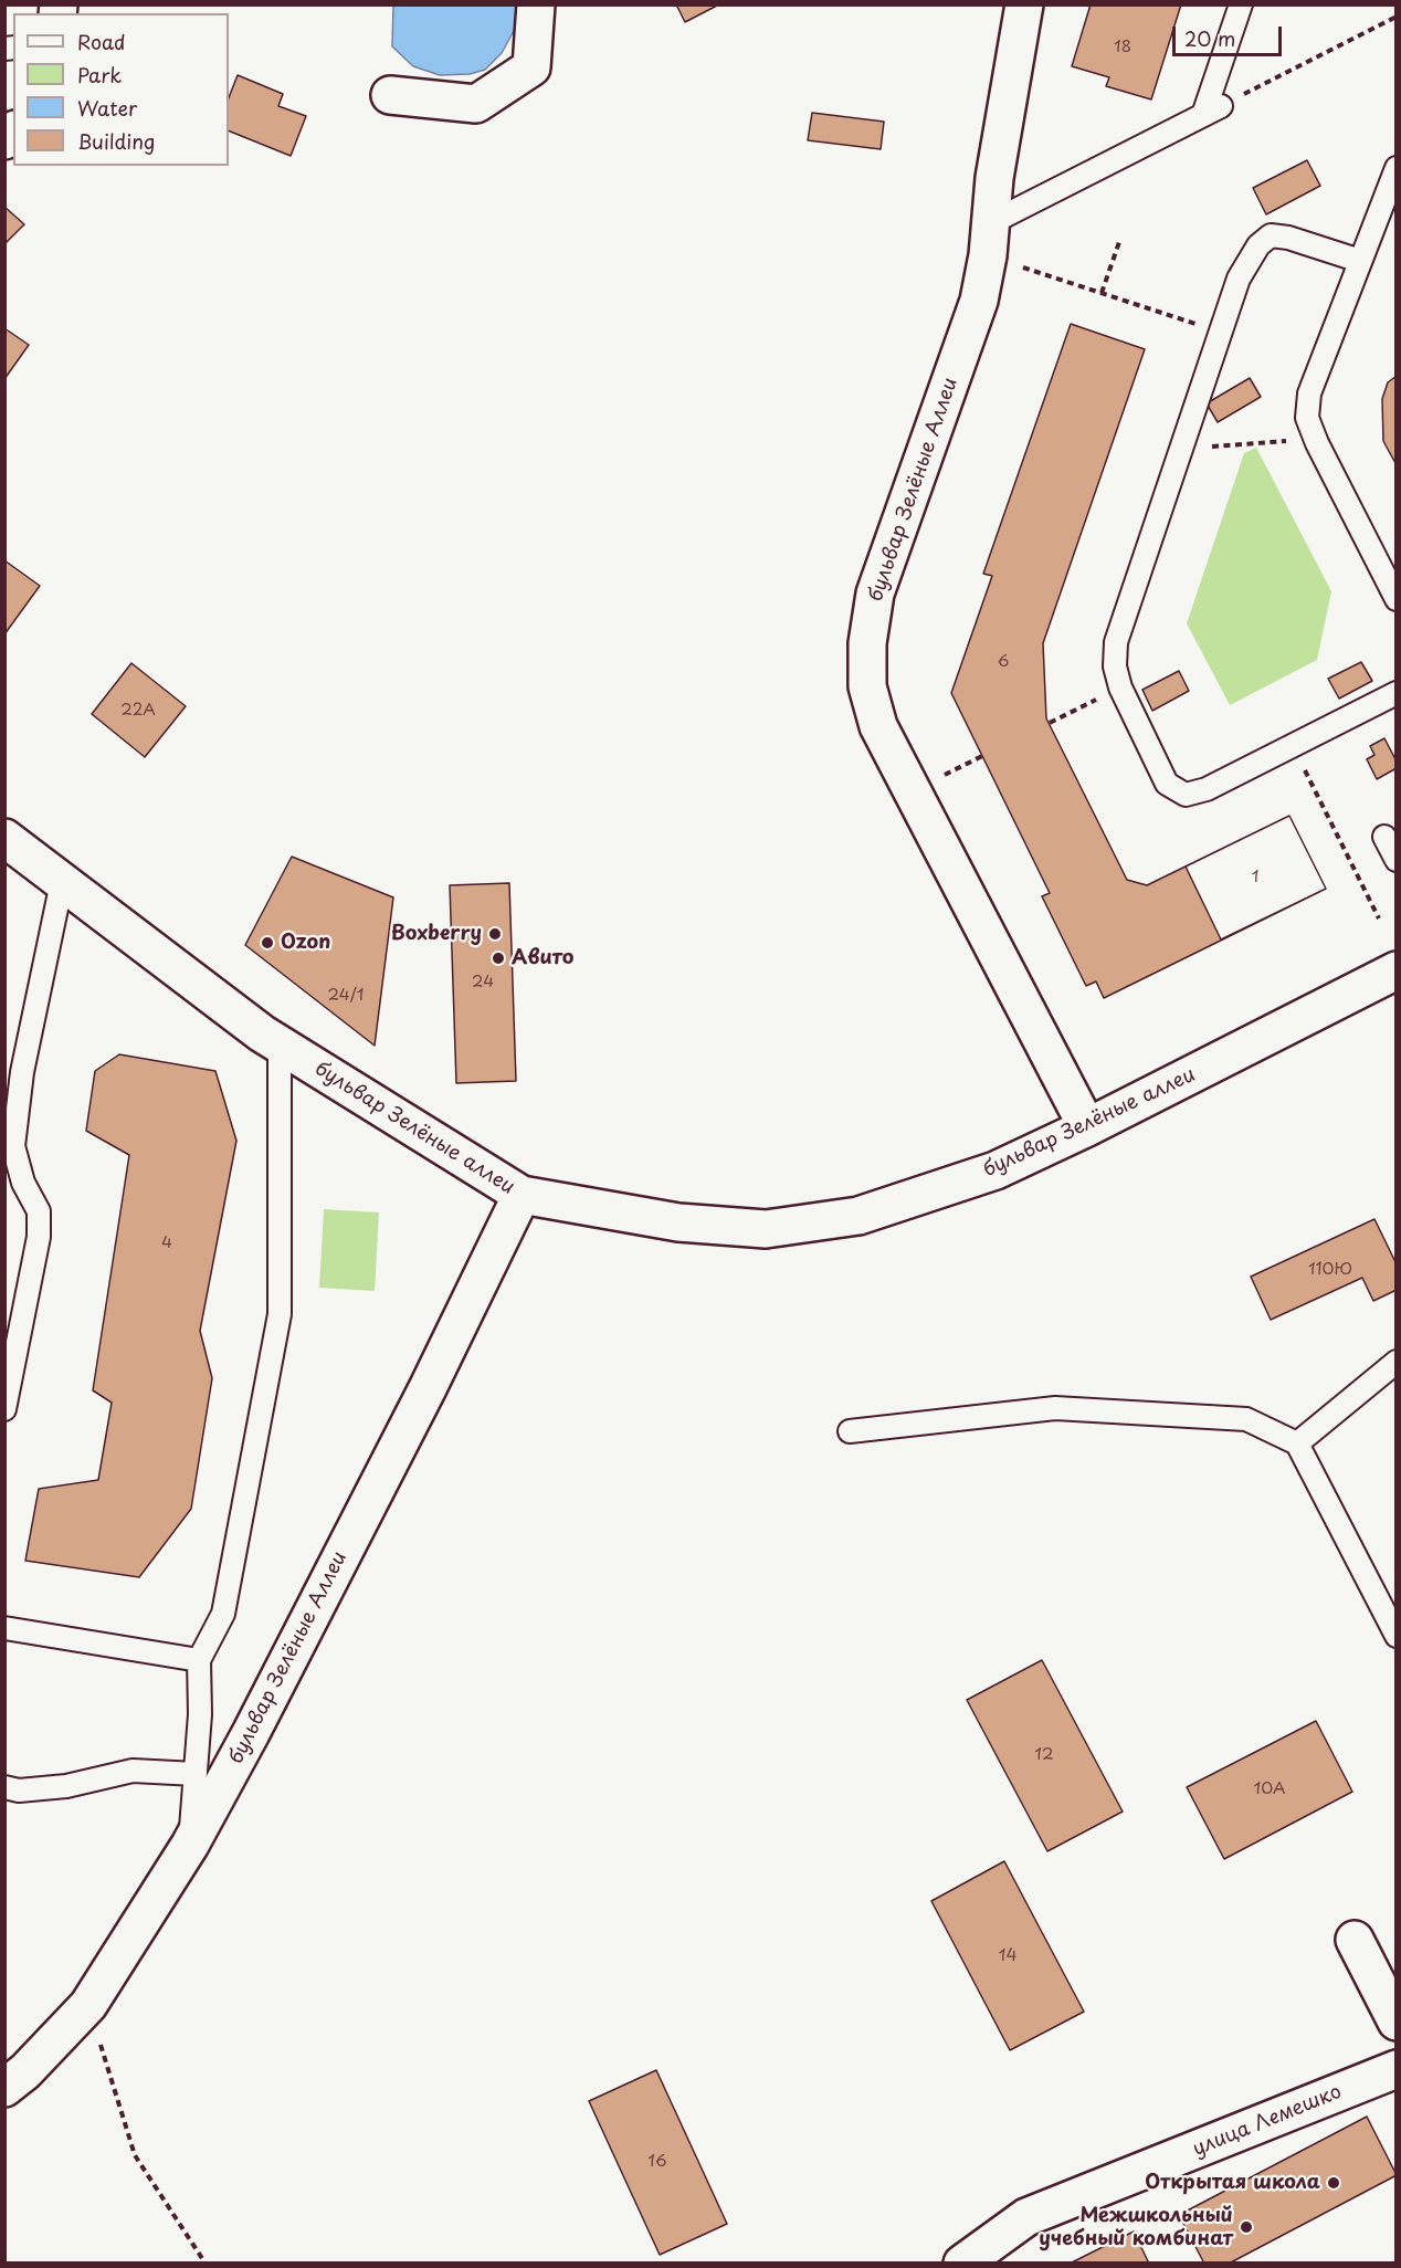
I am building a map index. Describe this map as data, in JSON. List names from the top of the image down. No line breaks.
{"streets":{"street":["бульвар Зелёные Аллеи","бульвар Зелёные аллеи","улица Лемешко"]},"crossings":[["бульвар Зелёные Аллеи","бульвар Зелёные аллеи"]],"places":["Boxberry","Ozon","Авито","Открытая школа","Межшкольный учебный комбинат"],"house_numbers":["18","6","22А","1","24","24/1","4","110Ю","12","10А","14","16"],"legend":["Road","Park","Water","Building"],"scale_bar":"20 m"}
